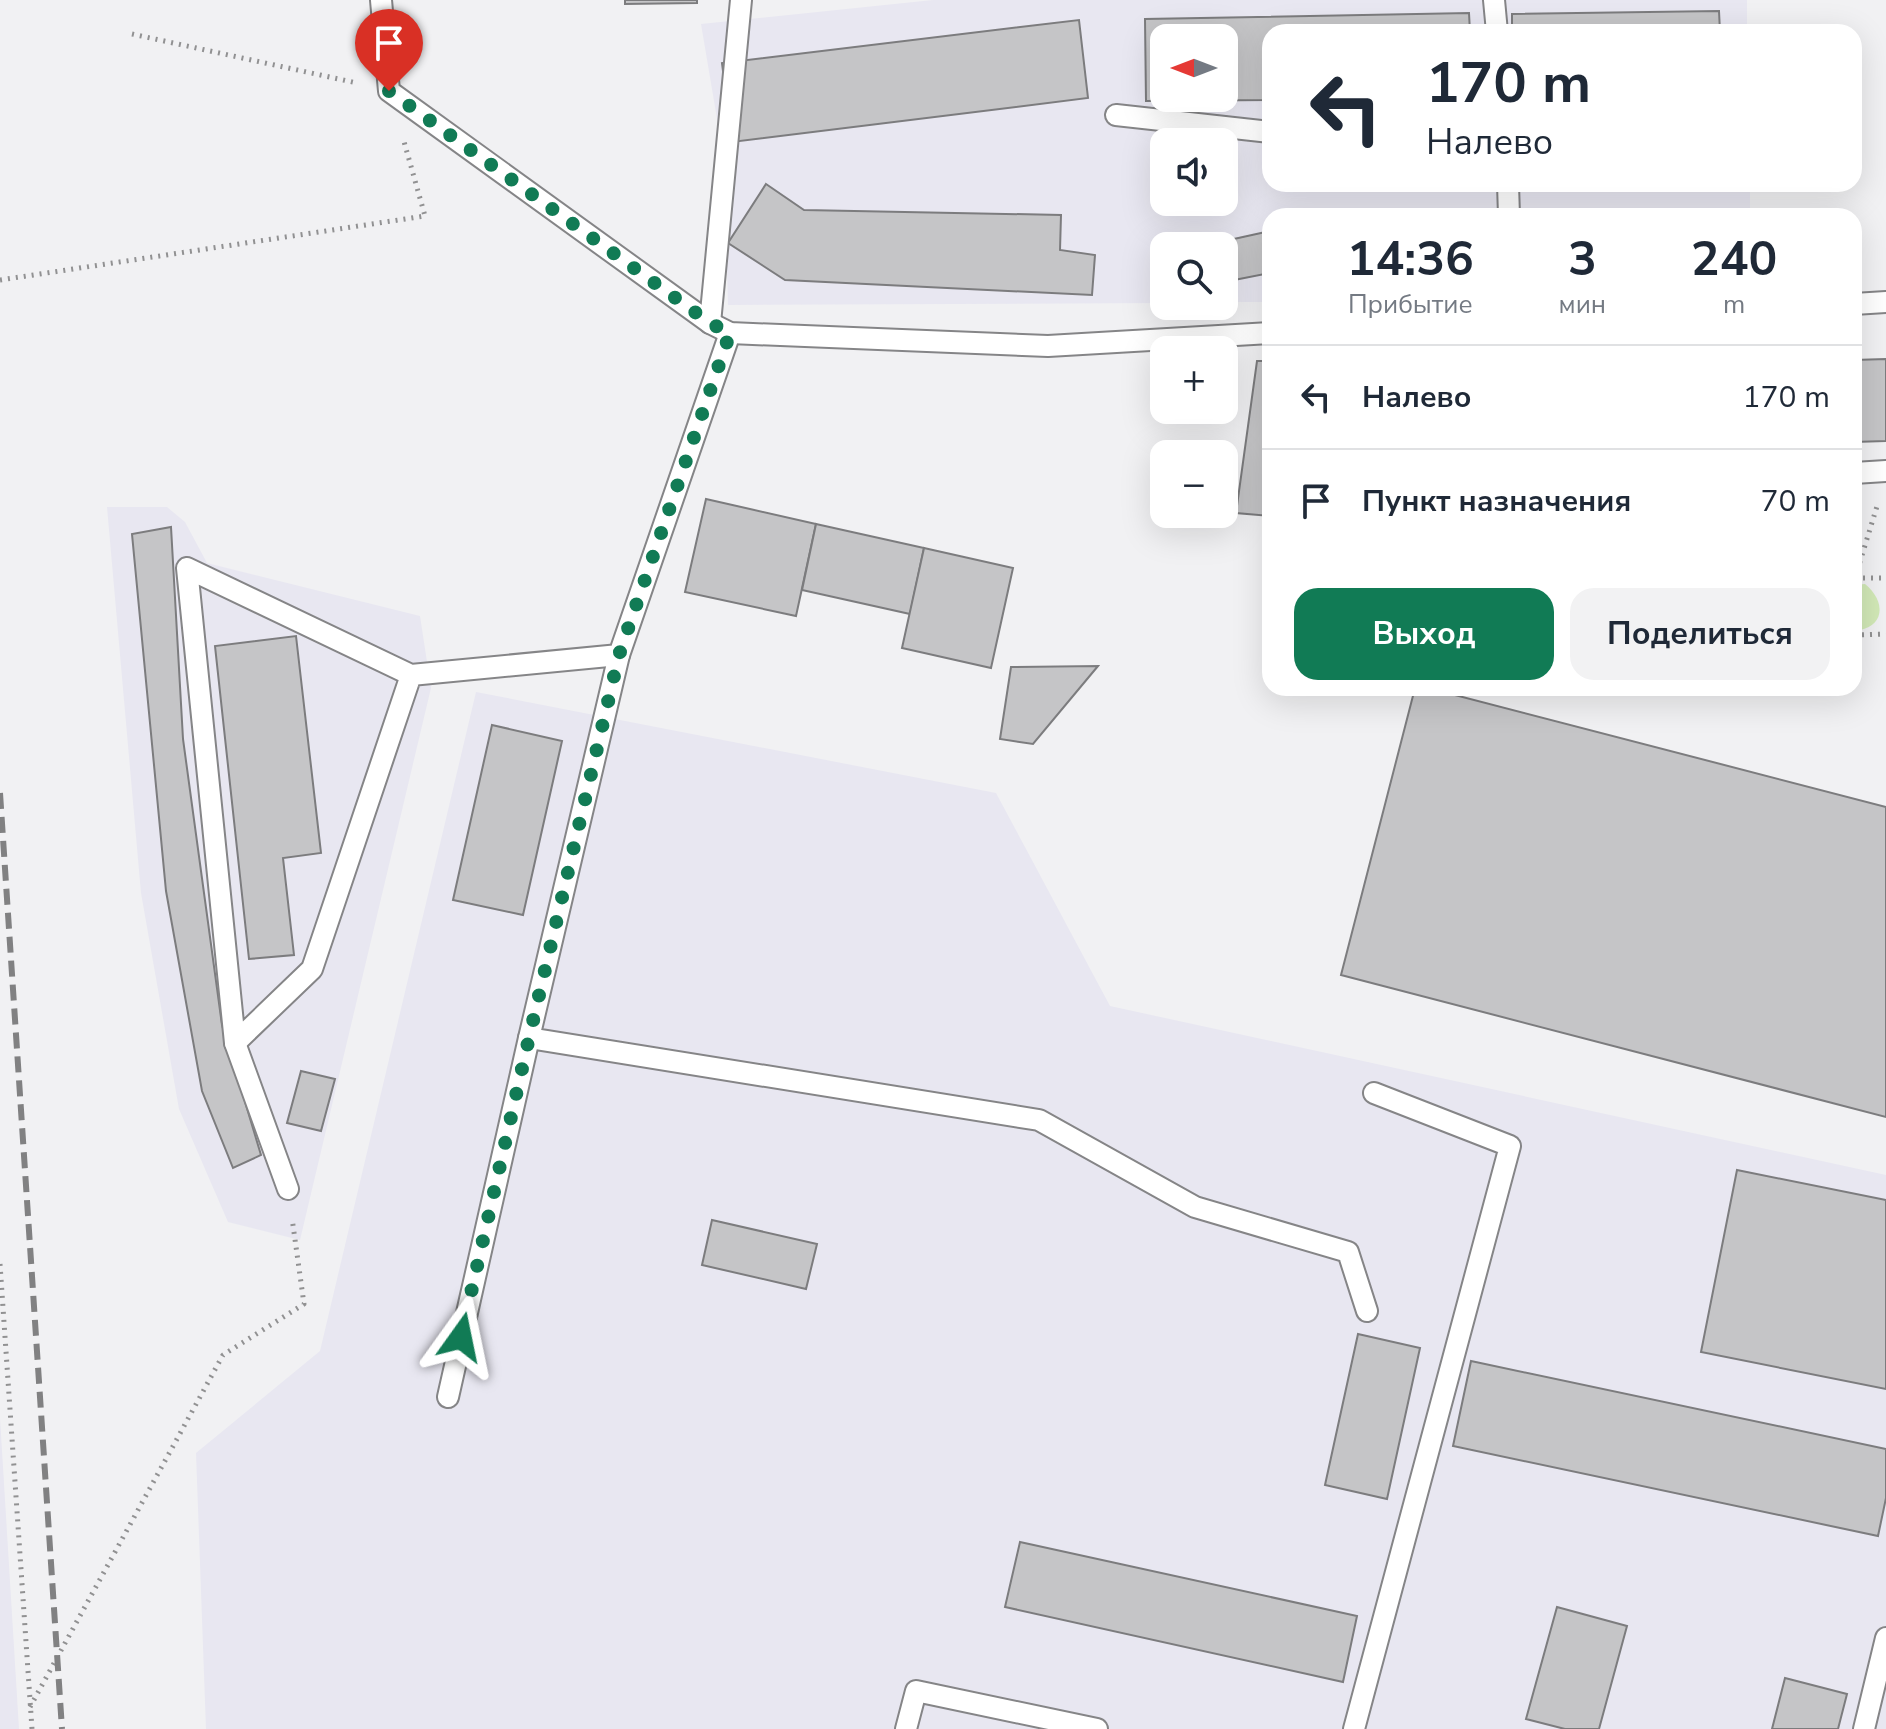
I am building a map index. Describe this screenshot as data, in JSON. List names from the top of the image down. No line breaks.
{"north":"left","page":{"map_buttons":["+","−"],"turn":["170 m","Налево"],"eta":["14:36","Прибытие","3","мин","240","m"],"list":[{"name":"Налево","value":"170 m"},{"name":"Пункт назначения","value":"70 m"}],"buttons":["Выход","Поделиться"]}}
